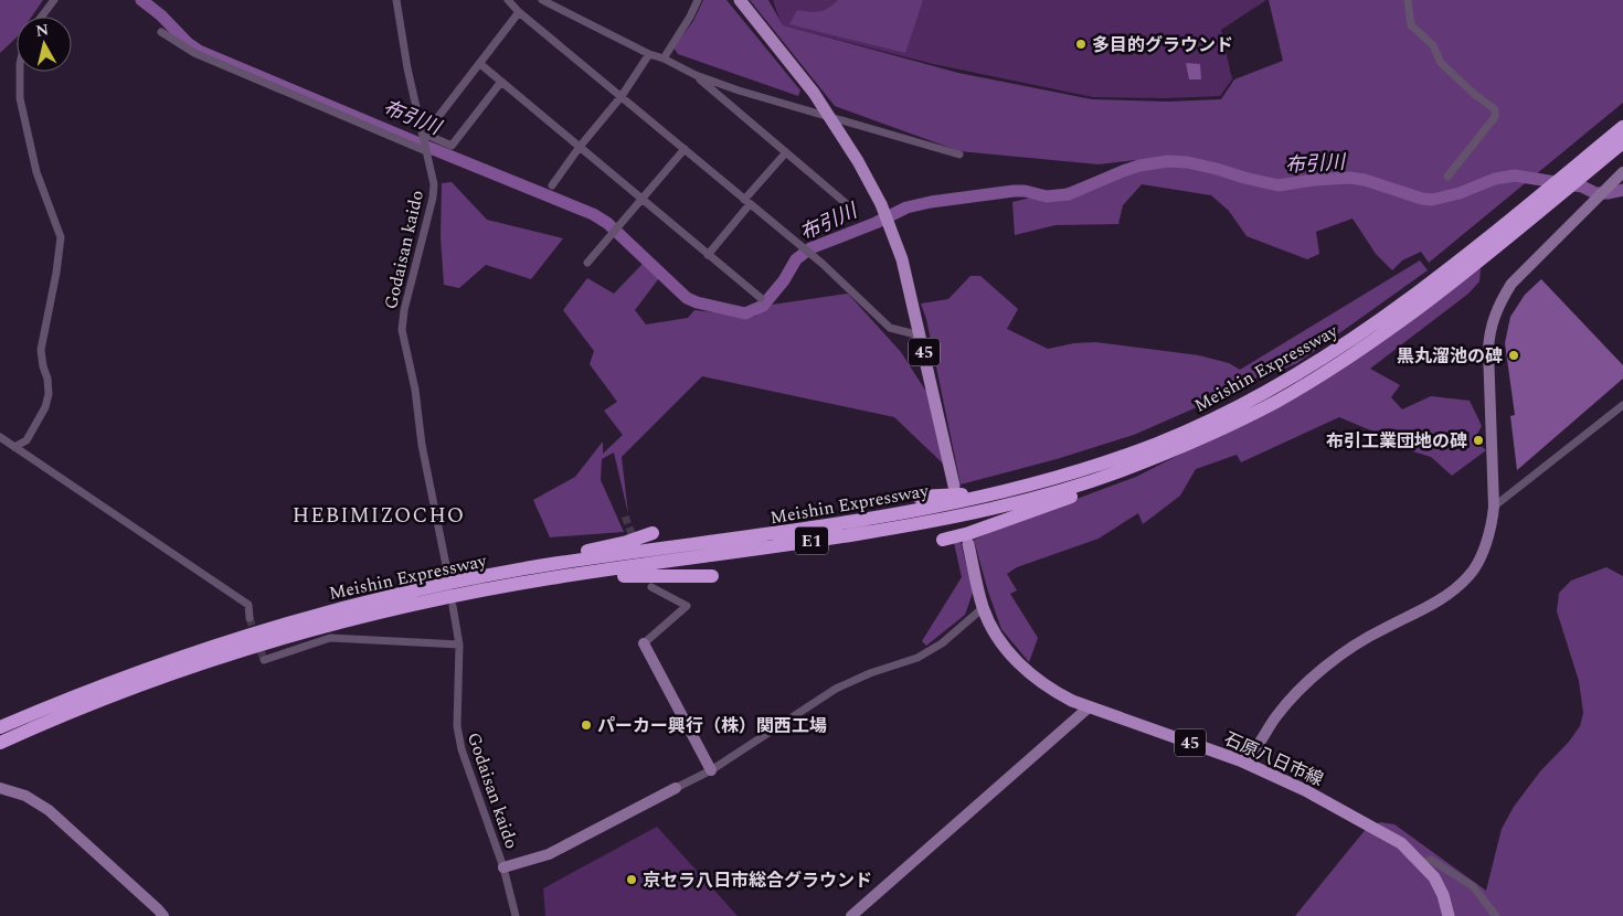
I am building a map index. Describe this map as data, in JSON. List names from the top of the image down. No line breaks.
{"streets":{"highway":["Meishin Expressway","E1"],"main road":["45","石原八日市線"],"street":["Godaisan kaido"]},"districts":["HEBIMIZOCHO"],"water":["布引川"],"places":["多目的グラウンド","黒丸溜池の碑","布引工業団地の碑","パーカー興行（株）関西工場","京セラ八日市総合グラウンド"],"north":"top"}
